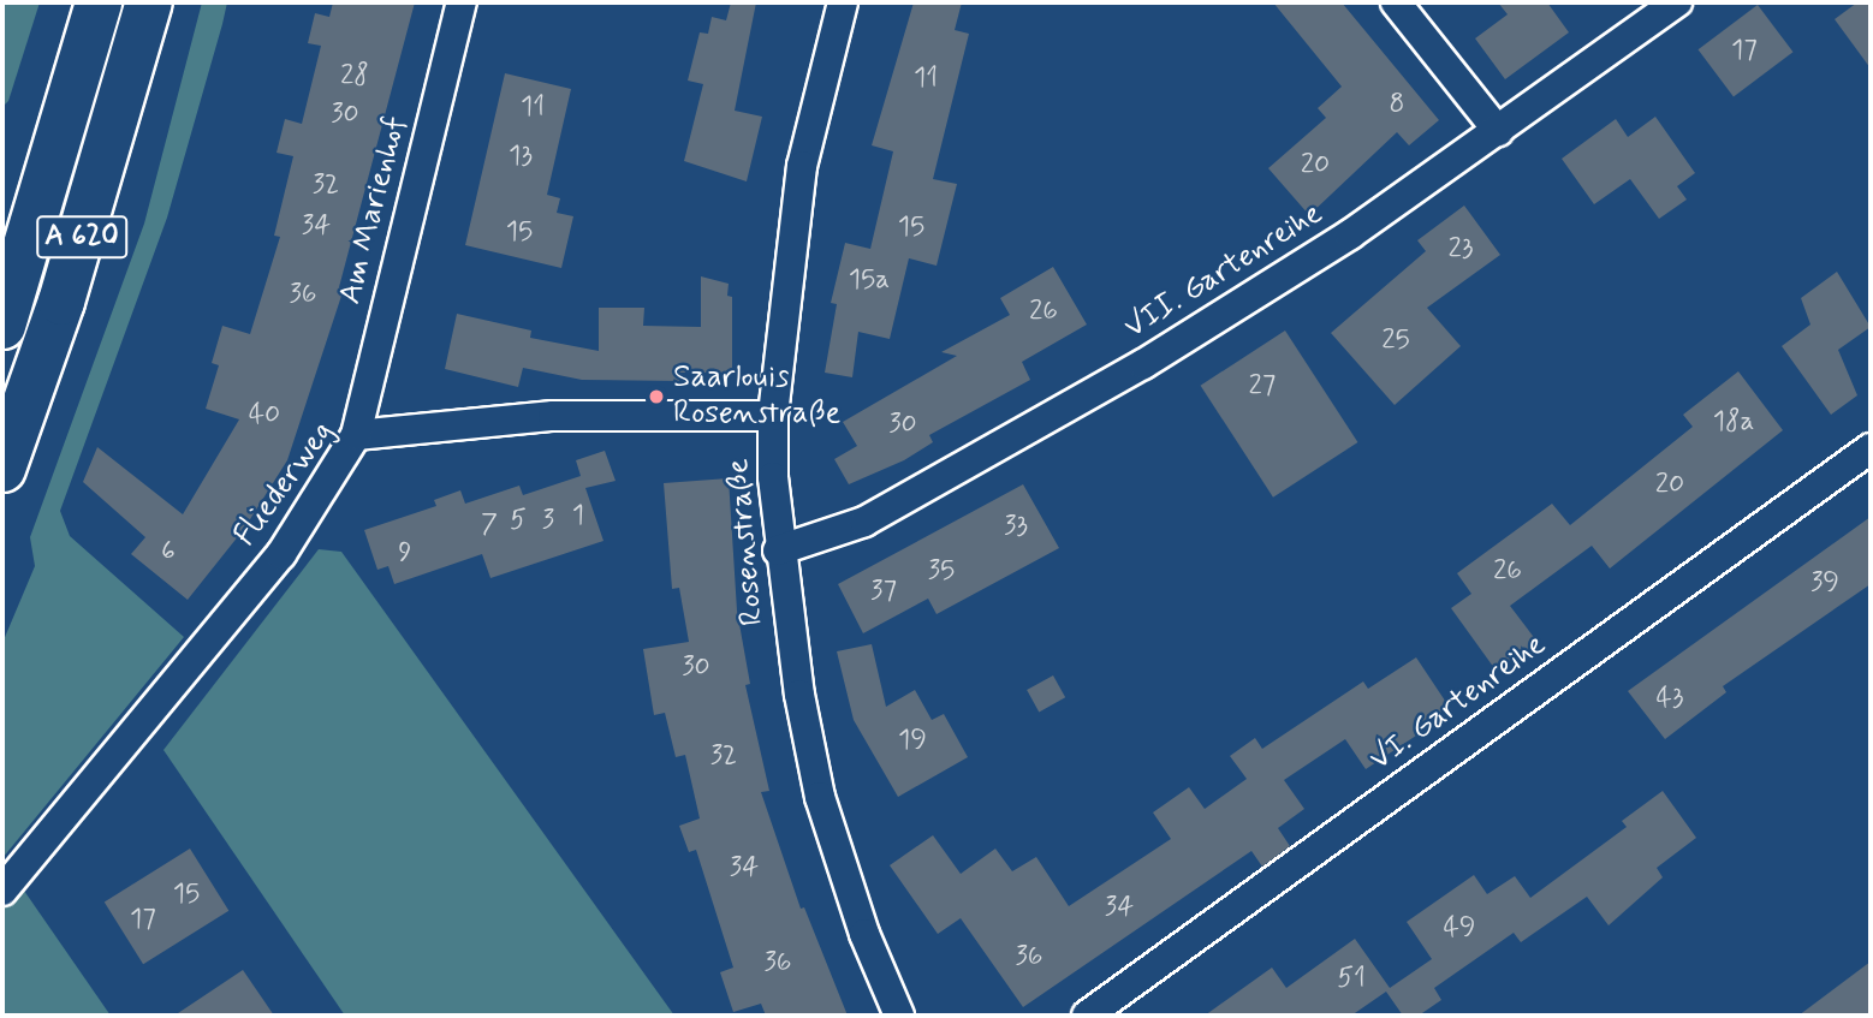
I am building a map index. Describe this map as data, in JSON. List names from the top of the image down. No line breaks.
{"streets":{"highway":["A 620"],"street":["Am Marienhof","VII. Gartenreihe","Fliederweg","Rosenstraße","VI. Gartenreihe"]},"crossings":[["Am Marienhof","Fliederweg"],["VII. Gartenreihe","Rosenstraße"],["Fliederweg","Rosenstraße"]],"places":["Saarlouis Rosenstraße"],"house_numbers":["17","28","11","8","11","30","13","20","32","34","15","15","23","15a","36","26","25","27","40","18a","30","20","1","5","3","7","33","6","9","35","26","39","37","30","43","19","32","34","15","34","17","49","36","36","51"]}
